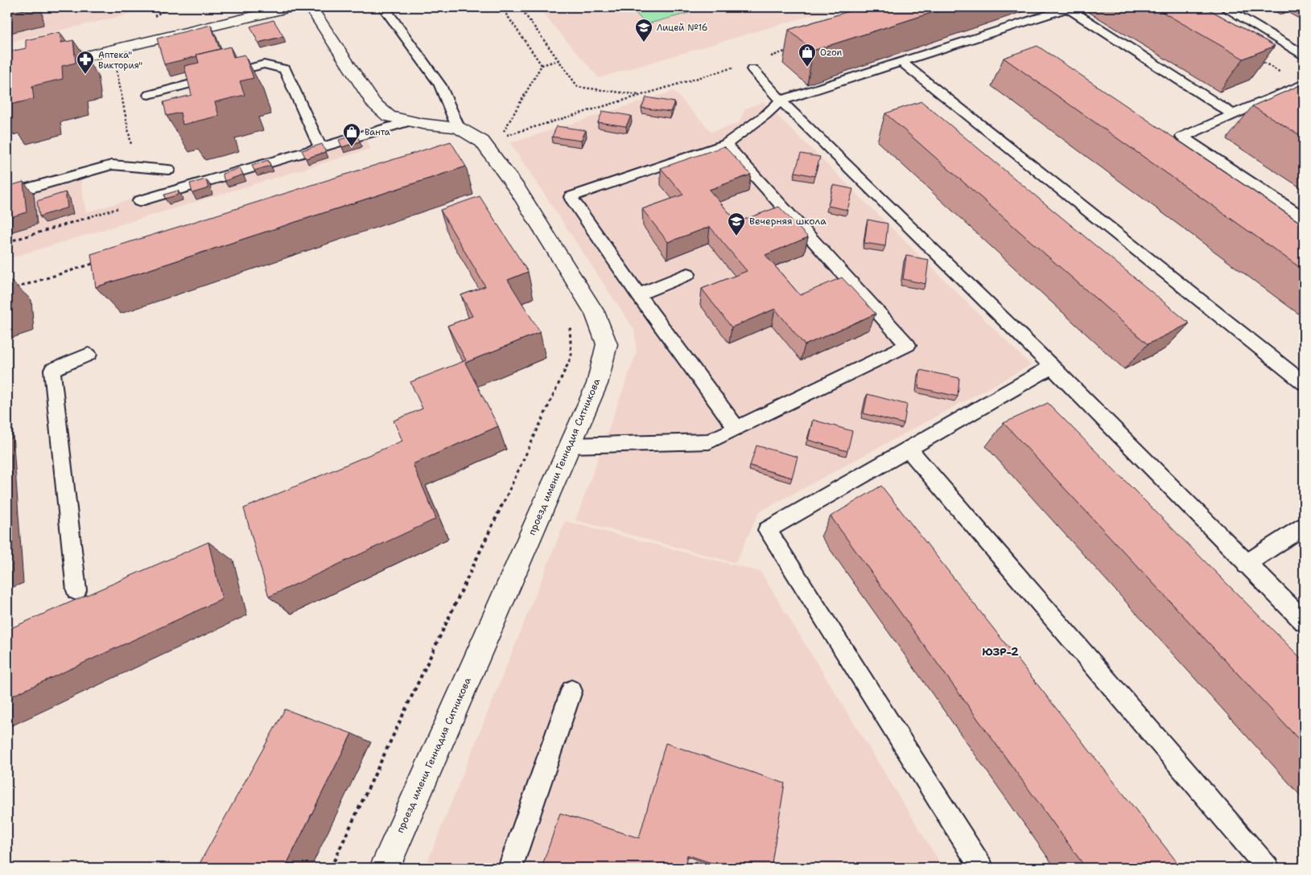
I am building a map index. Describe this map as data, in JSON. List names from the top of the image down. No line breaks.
{"streets":{"street":["проезд имени Геннадия Ситникова"]},"districts":["ЮЗР-2"],"places":{"school or university":["Лицей №16","Вечерняя школа"],"shop":["Ozon","Ванта"],"pharmacy":["Аптека\" Виктория\""]}}
